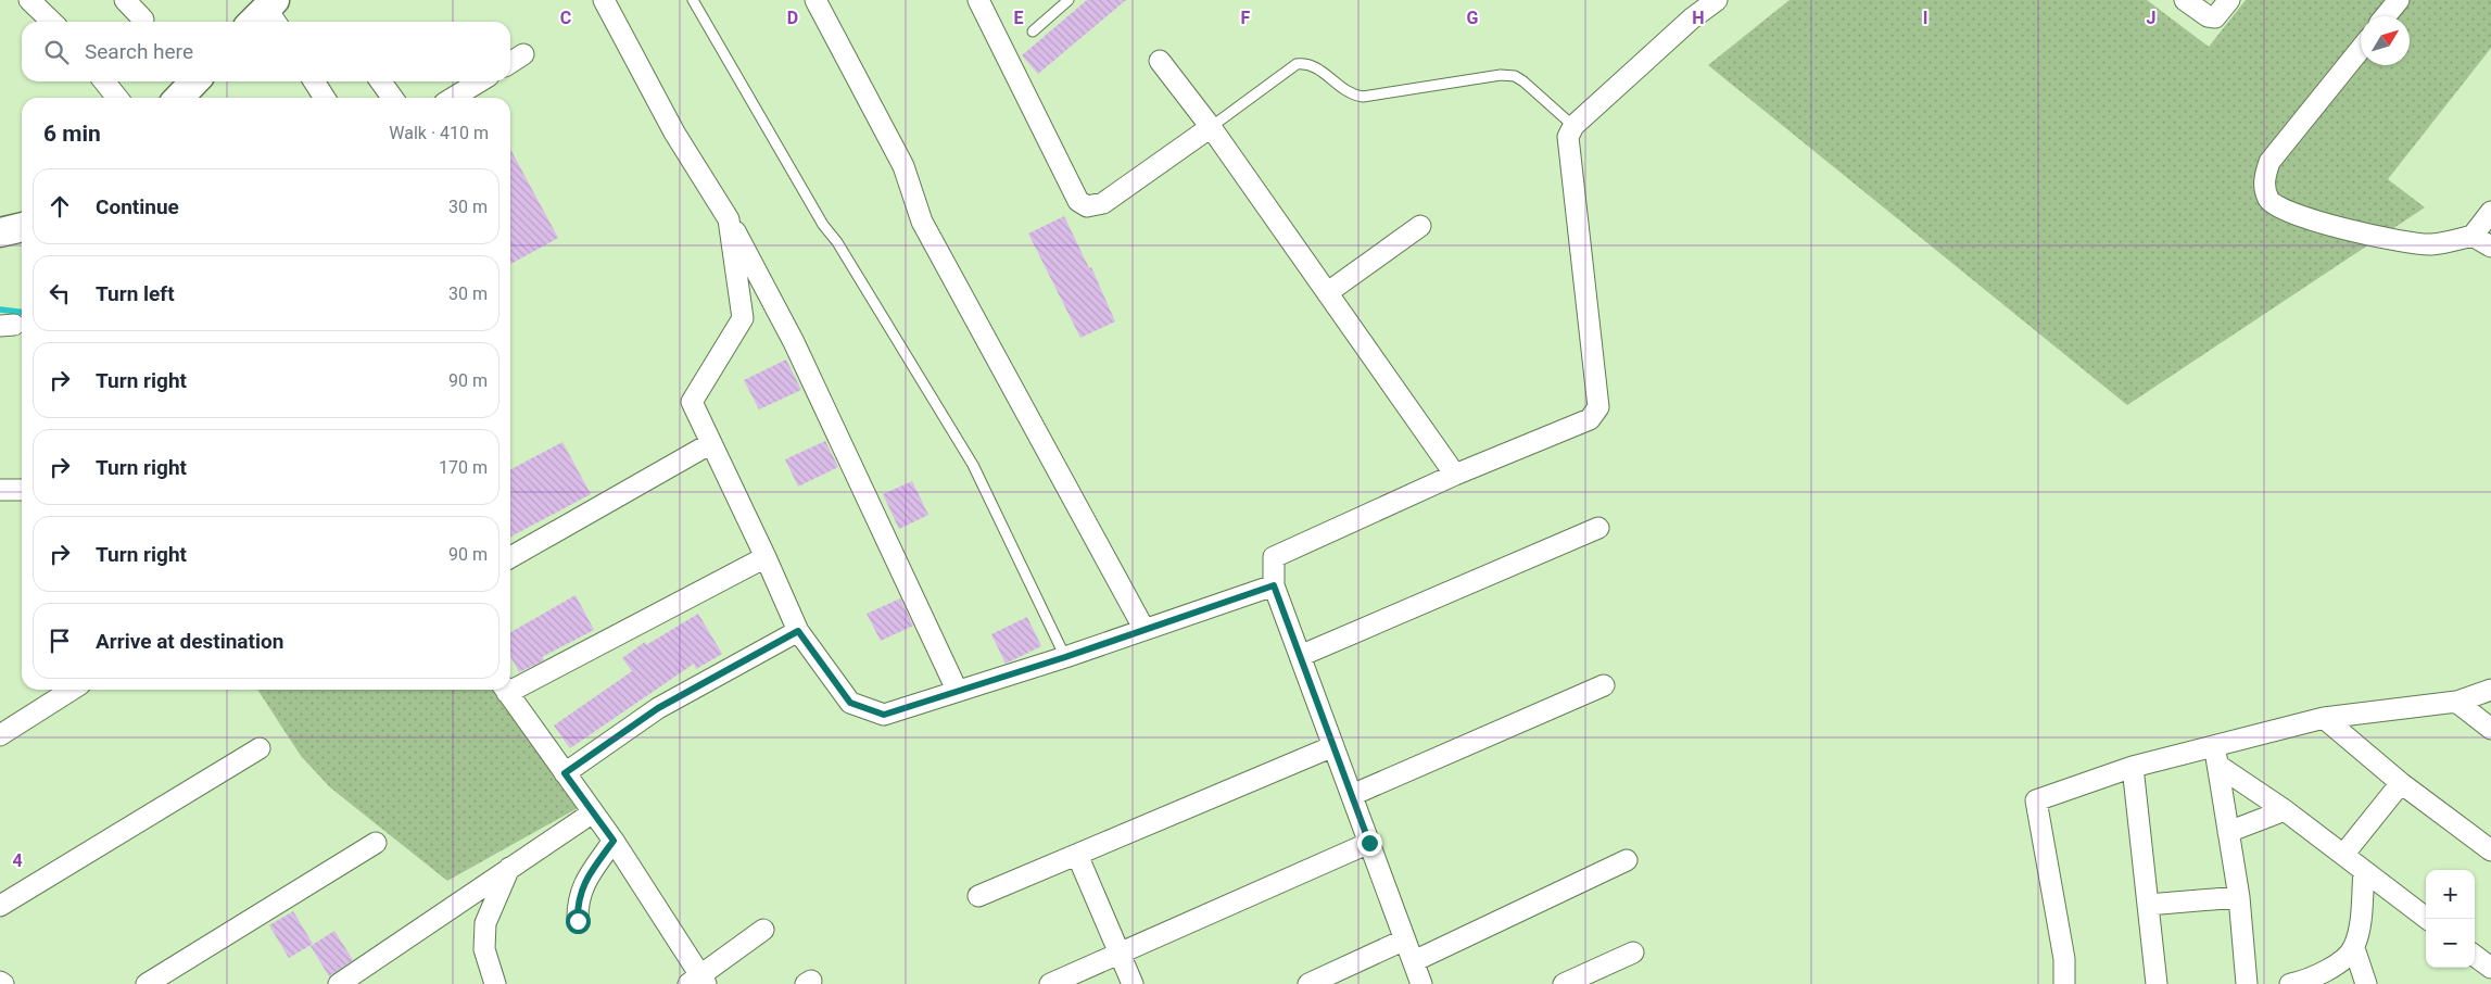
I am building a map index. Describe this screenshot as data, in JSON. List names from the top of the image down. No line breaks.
{"north":"top right","page":{"search":"Search here","heading":["6 min","Walk · 410 m"],"list":[["Continue","30 m"],["Turn left","30 m"],["Turn right","90 m"],["Turn right","170 m"],["Turn right","90 m"],"Arrive at destination"],"map_buttons":["+","−"]},"grid":{"columns":["C","D","E","F","G","H","I","J"],"rows":["4"]}}
